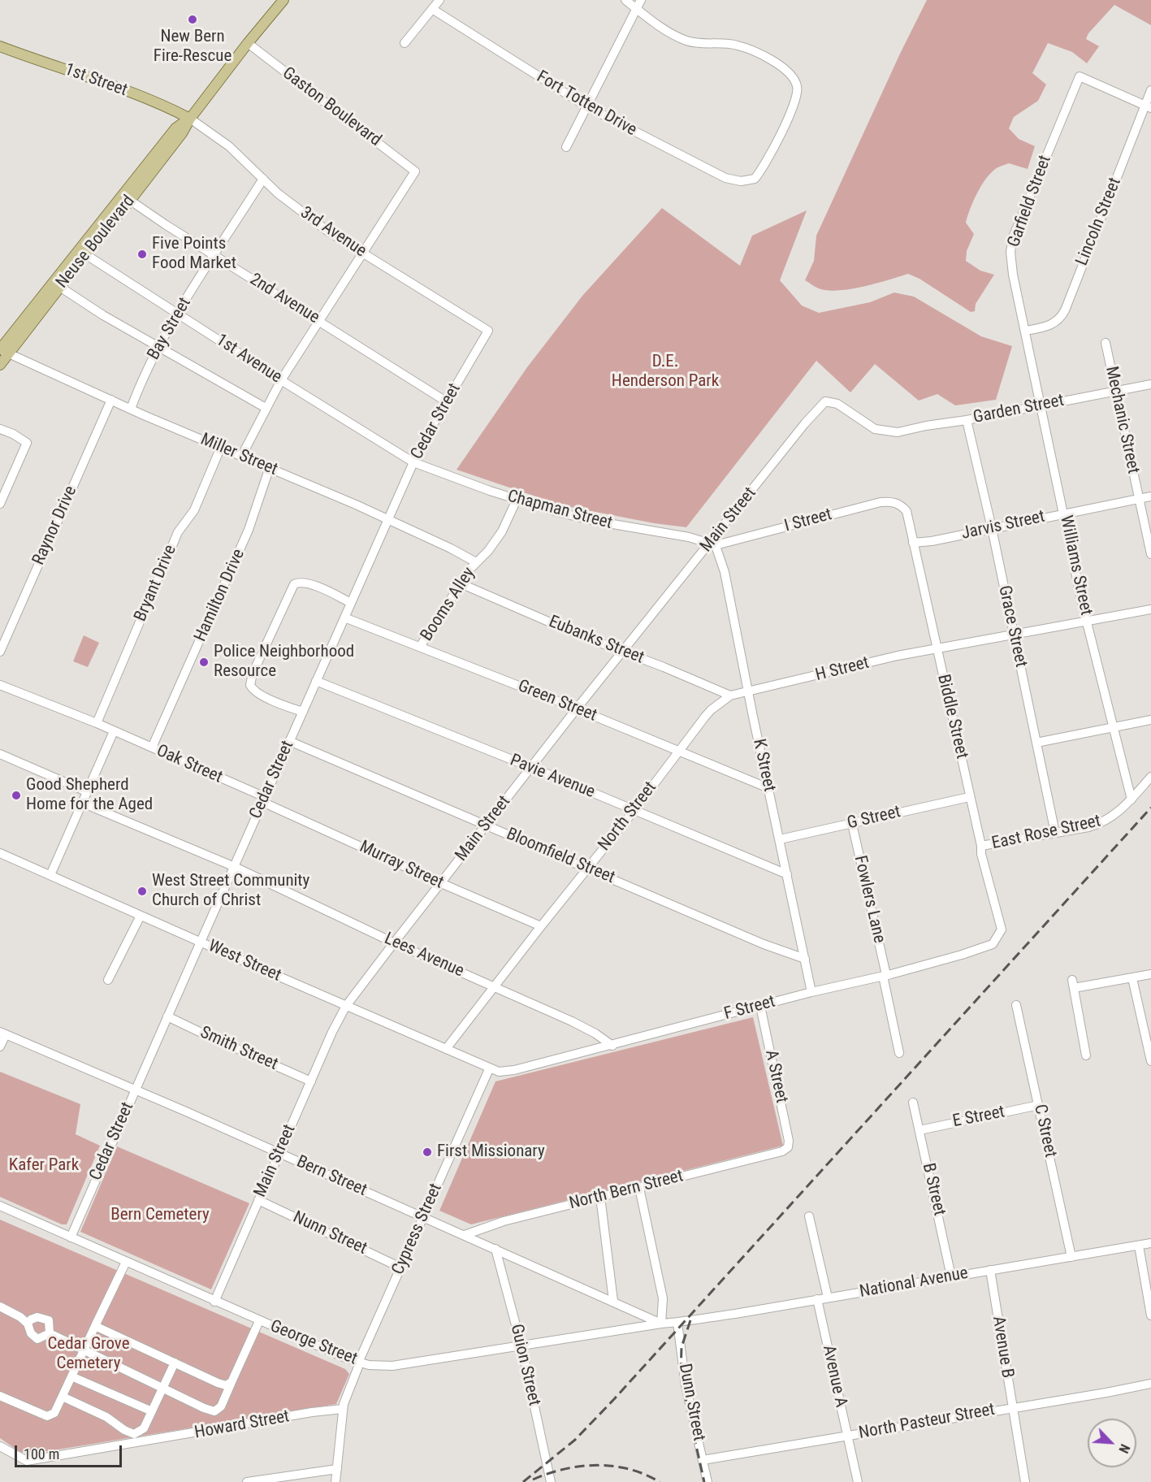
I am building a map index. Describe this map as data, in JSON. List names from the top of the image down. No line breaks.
{"streets":{"main road":["1st Street","Neuse Boulevard"],"street":["Fort Totten Drive","Gaston Boulevard","Garfield Street","Lincoln Street","3rd Avenue","2nd Avenue","Bay Street","1st Avenue","Garden Street","Mechanic Street","Cedar Street","Miller Street","Chapman Street","Main Street","I Street","Raynor Drive","Jarvis Street","Williams Street","Bryant Drive","Hamilton Drive","Booms Alley","Grace Street","Eubanks Street","H Street","Green Street","Biddle Street","Oak Street","K Street","Pavie Avenue","North Street","G Street","East Rose Street","Bloomfield Street","Murray Street","Fowlers Lane","Lees Avenue","West Street","F Street","Smith Street","A Street","E Street","C Street","Bern Street","B Street","North Bern Street","Cypress Street","Nunn Street","National Avenue","George Street","Avenue B","Guion Street","Avenue A","Dunn Street","North Pasteur Street","Howard Street"]},"crossings":[["1st Street","3rd Avenue"],["1st Street","Neuse Boulevard"],["Gaston Boulevard","3rd Avenue"],["Gaston Boulevard","Neuse Boulevard"],["Garfield Street","Lincoln Street"],["Garfield Street","Williams Street"],["Lincoln Street","Williams Street"],["3rd Avenue","Neuse Boulevard"],["3rd Avenue","Bay Street"],["3rd Avenue","Cedar Street"],["Neuse Boulevard","2nd Avenue"],["Neuse Boulevard","1st Avenue"],["Neuse Boulevard","Miller Street"],["2nd Avenue","Bay Street"],["2nd Avenue","Cedar Street"],["Bay Street","1st Avenue"],["Bay Street","Miller Street"],["1st Avenue","Cedar Street"],["1st Avenue","Chapman Street"],["Garden Street","Mechanic Street"],["Garden Street","Main Street"],["Garden Street","Williams Street"],["Garden Street","Grace Street"],["Mechanic Street","Jarvis Street"],["Cedar Street","Miller Street"],["Cedar Street","Chapman Street"],["Cedar Street","Green Street"],["Cedar Street","Oak Street"],["Cedar Street","Pavie Avenue"],["Cedar Street","Bloomfield Street"],["Cedar Street","Murray Street"],["Cedar Street","Lees Avenue"],["Cedar Street","West Street"],["Cedar Street","Smith Street"],["Cedar Street","Bern Street"],["Cedar Street","George Street"],["Miller Street","Raynor Drive"],["Miller Street","Bryant Drive"],["Miller Street","Hamilton Drive"],["Miller Street","Booms Alley"],["Chapman Street","Main Street"],["Chapman Street","I Street"],["Chapman Street","Booms Alley"],["Chapman Street","K Street"],["Main Street","I Street"],["Main Street","Eubanks Street"],["Main Street","Green Street"],["Main Street","K Street"],["Main Street","Pavie Avenue"],["Main Street","Bloomfield Street"],["Main Street","Murray Street"],["Main Street","Lees Avenue"],["Main Street","West Street"],["Main Street","Smith Street"],["Main Street","Bern Street"],["Main Street","Nunn Street"],["Main Street","George Street"],["I Street","Biddle Street"],["I Street","K Street"],["Jarvis Street","Williams Street"],["Jarvis Street","Grace Street"],["Jarvis Street","Biddle Street"],["Williams Street","H Street"],["Williams Street","East Rose Street"],["Bryant Drive","Oak Street"],["Hamilton Drive","Oak Street"],["Booms Alley","Eubanks Street"],["Booms Alley","Green Street"],["Grace Street","H Street"],["Grace Street","East Rose Street"],["Eubanks Street","North Street"],["H Street","Biddle Street"],["H Street","K Street"],["H Street","North Street"],["Green Street","K Street"],["Green Street","North Street"],["Biddle Street","G Street"],["Biddle Street","East Rose Street"],["Biddle Street","F Street"],["Oak Street","Murray Street"],["K Street","Pavie Avenue"],["K Street","North Street"],["K Street","G Street"],["K Street","Bloomfield Street"],["K Street","F Street"],["Pavie Avenue","North Street"],["North Street","Bloomfield Street"],["North Street","Murray Street"],["North Street","Lees Avenue"],["North Street","West Street"],["G Street","Fowlers Lane"],["Fowlers Lane","F Street"],["Lees Avenue","F Street"],["West Street","F Street"],["West Street","Cypress Street"],["F Street","A Street"],["F Street","Cypress Street"],["A Street","North Bern Street"],["E Street","C Street"],["E Street","B Street"],["C Street","National Avenue"],["Bern Street","North Bern Street"],["Bern Street","Cypress Street"],["Bern Street","George Street"],["Bern Street","Guion Street"],["B Street","National Avenue"],["Cypress Street","Nunn Street"],["Cypress Street","George Street"],["Cypress Street","Howard Street"],["National Avenue","George Street"],["National Avenue","Avenue B"],["National Avenue","Avenue A"],["National Avenue","Dunn Street"],["George Street","Guion Street"],["George Street","Dunn Street"],["Avenue B","North Pasteur Street"],["Avenue A","North Pasteur Street"],["Dunn Street","North Pasteur Street"]],"parks":["D.E. Henderson Park","Kafer Park","Bern Cemetery","Cedar Grove Cemetery"],"places":["New Bern Fire-Rescue","Five Points Food Market","Police Neighborhood Resource","Good Shepherd Home for the Aged","West Street Community Church of Christ","First Missionary"],"scale_bar":"100 m","north":"bottom right"}
